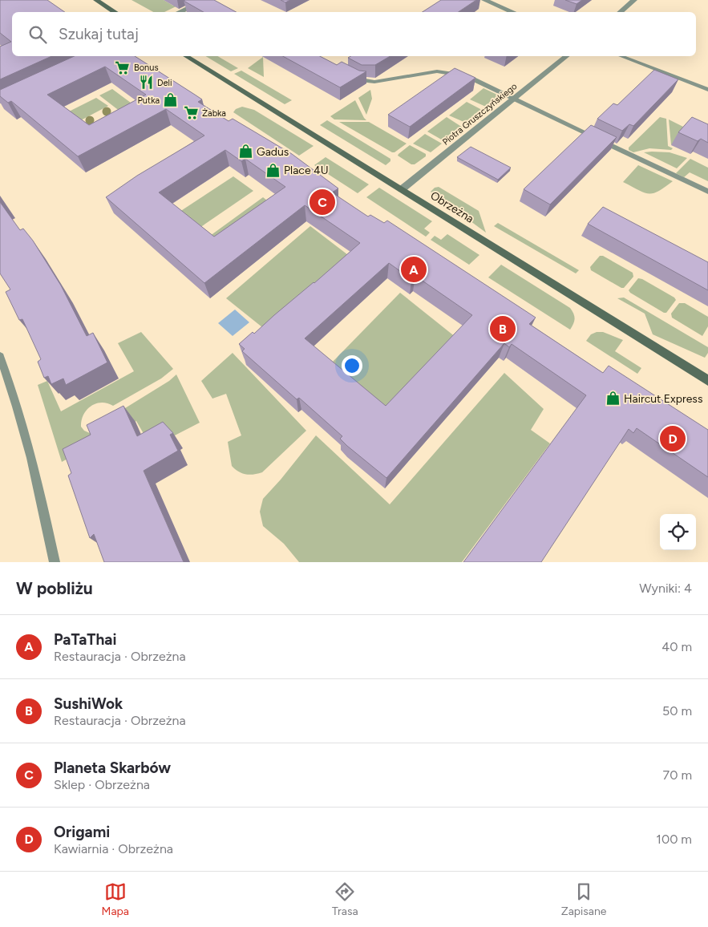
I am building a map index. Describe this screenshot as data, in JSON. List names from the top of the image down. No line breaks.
{"streets":{"street":["Piotra Gruszczyńskiego","Obrzeżna"]},"crossings":[["Piotra Gruszczyńskiego","Obrzeżna"]],"places":{"supermarket":["Bonus","Żabka"],"restaurant":["Deli"],"shop":["Putka","Gadus","Place 4U","Haircut Express"]},"page":{"search":"Szukaj tutaj","pins":["C","A","B","D"],"heading":["W pobliżu","Wyniki: 4"],"list":[{"mark":"A","name":"PaTaThai","note":"Restauracja · Obrzeżna","value":"40 m"},{"mark":"B","name":"SushiWok","note":"Restauracja · Obrzeżna","value":"50 m"},{"mark":"C","name":"Planeta Skarbów","note":"Sklep · Obrzeżna","value":"70 m"},{"mark":"D","name":"Origami","note":"Kawiarnia · Obrzeżna","value":"100 m"}],"nav":["Mapa","Trasa","Zapisane"]}}
